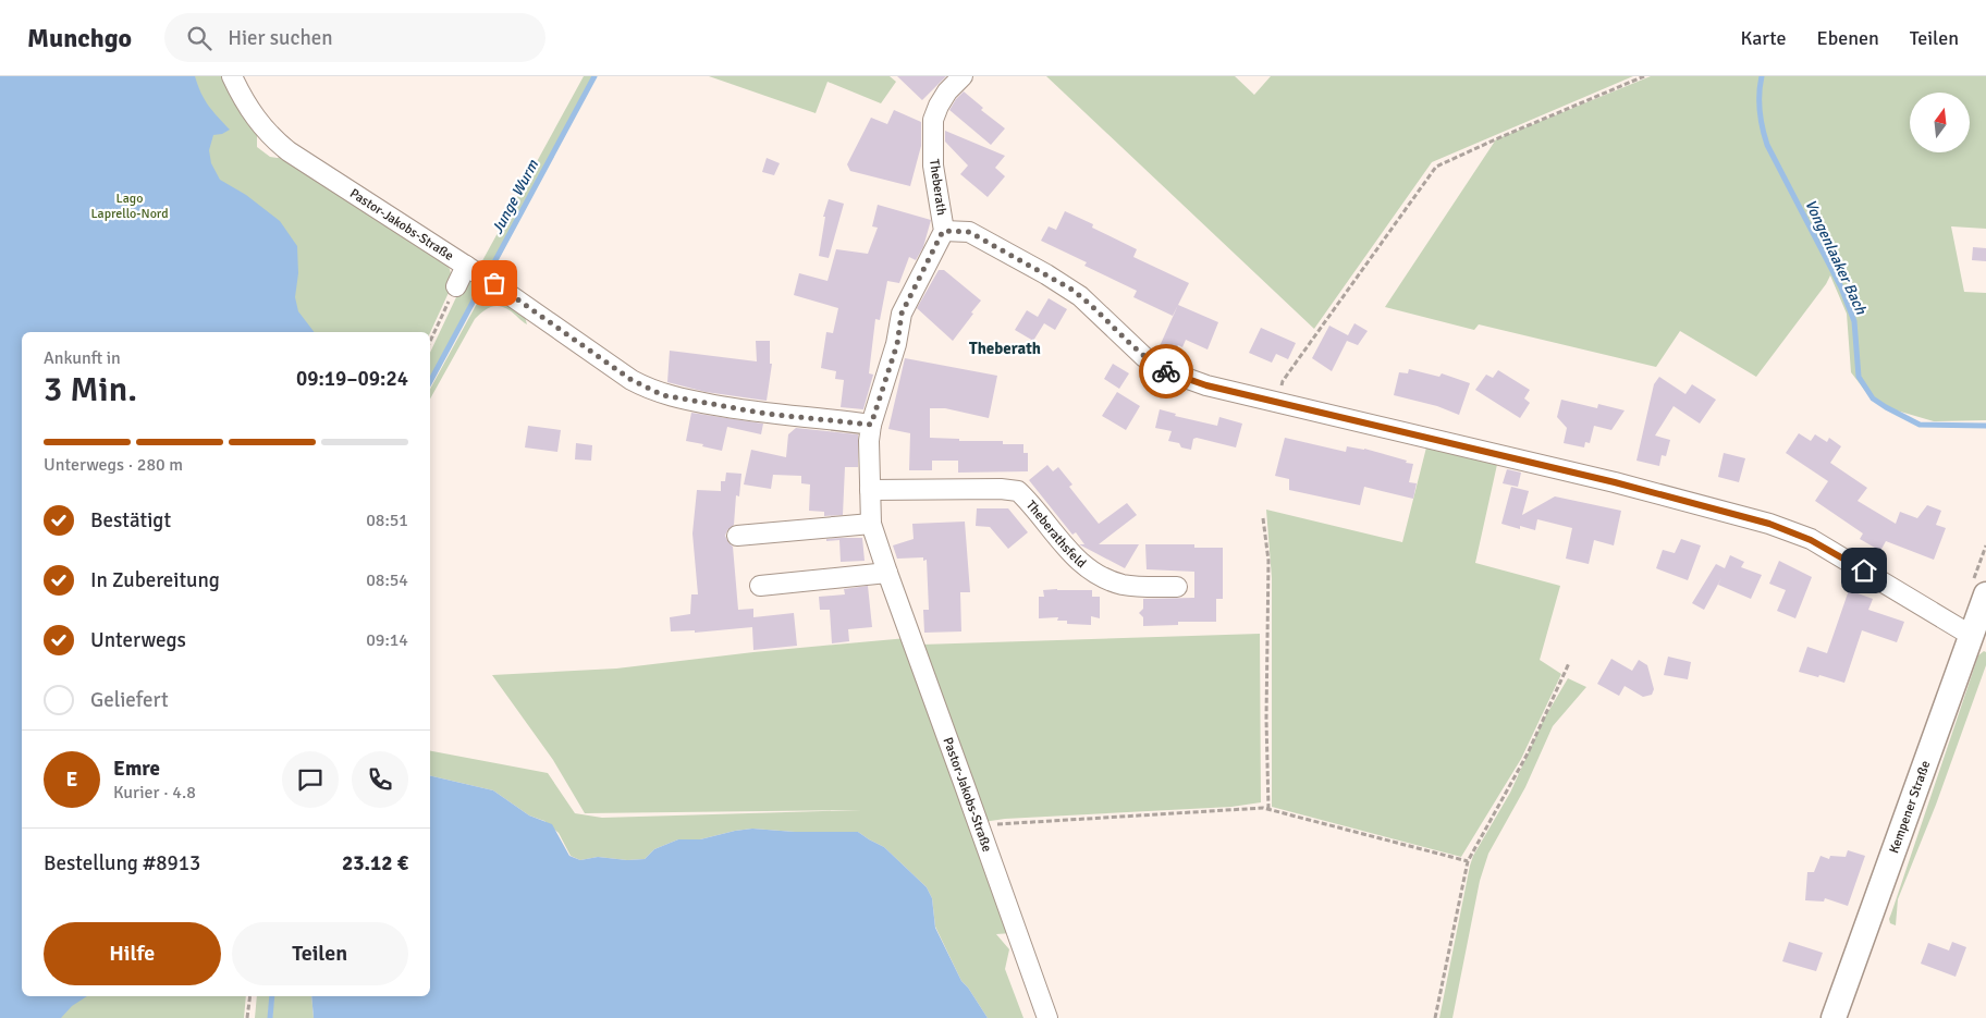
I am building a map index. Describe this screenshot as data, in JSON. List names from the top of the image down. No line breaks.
{"streets":{"main road":["Kempener Straße"],"street":["Theberath","Pastor-Jakobs-Straße","Theberathsfeld"]},"crossings":[["Theberath","Pastor-Jakobs-Straße"],["Pastor-Jakobs-Straße","Theberathsfeld"]],"districts":["Theberath"],"water":["Junge Wurm","Vongenlaaker Bach"],"parks":["Lago Laprello-Nord"],"north":"top","page":{"header":"Munchgo","search":"Hier suchen","nav":["Karte","Ebenen","Teilen"],"heading":["3 Min.","Ankunft in","09:19–09:24"],"panel":["Emre","Kurier · 4.8","Bestellung #8913","23.12 €"],"bar":"Unterwegs · 280 m","list":[["Bestätigt","08:51"],["In Zubereitung","08:54"],["Unterwegs","09:14"],"Geliefert"],"round":"E","buttons":["Hilfe","Teilen"]}}
